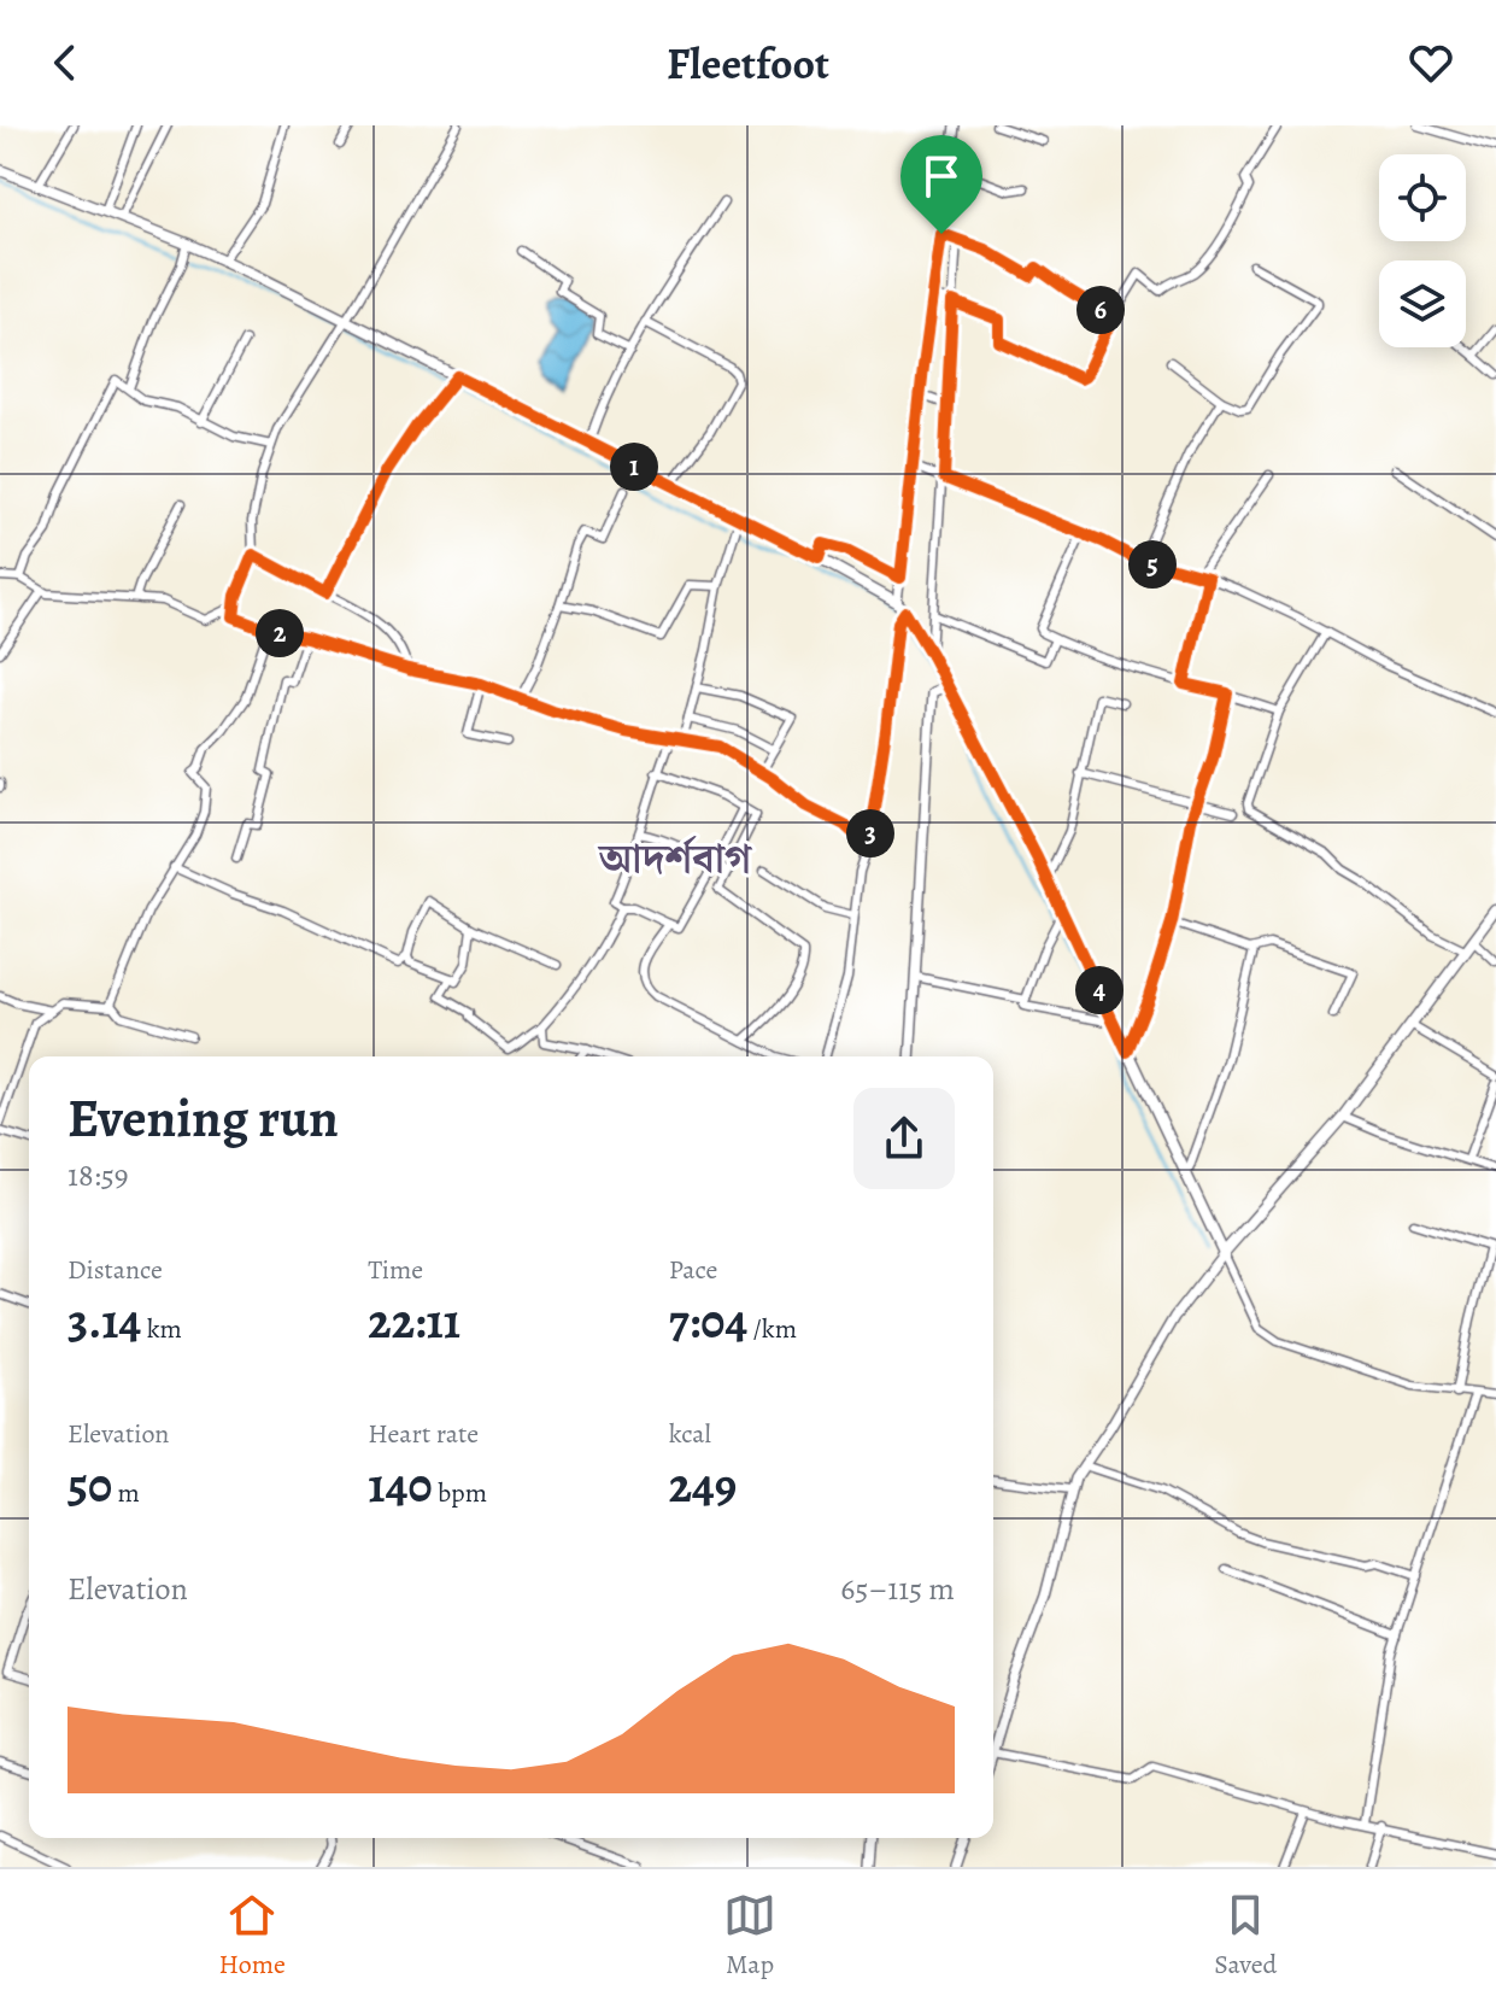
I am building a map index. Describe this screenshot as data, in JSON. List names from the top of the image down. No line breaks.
{"districts":["আদর্শবাগ"],"page":{"header":"Fleetfoot","pins":["6","1","5","2","3","4"],"heading":["Evening run","18:59"],"stats":[["Distance","3.14 km"],["Time","22:11"],["Pace","7:04 /km"],["Elevation","50 m"],["Heart rate","140 bpm"],["kcal","249"]],"chart":["Elevation","65–115 m"],"tabs":["Home","Map","Saved"]}}
